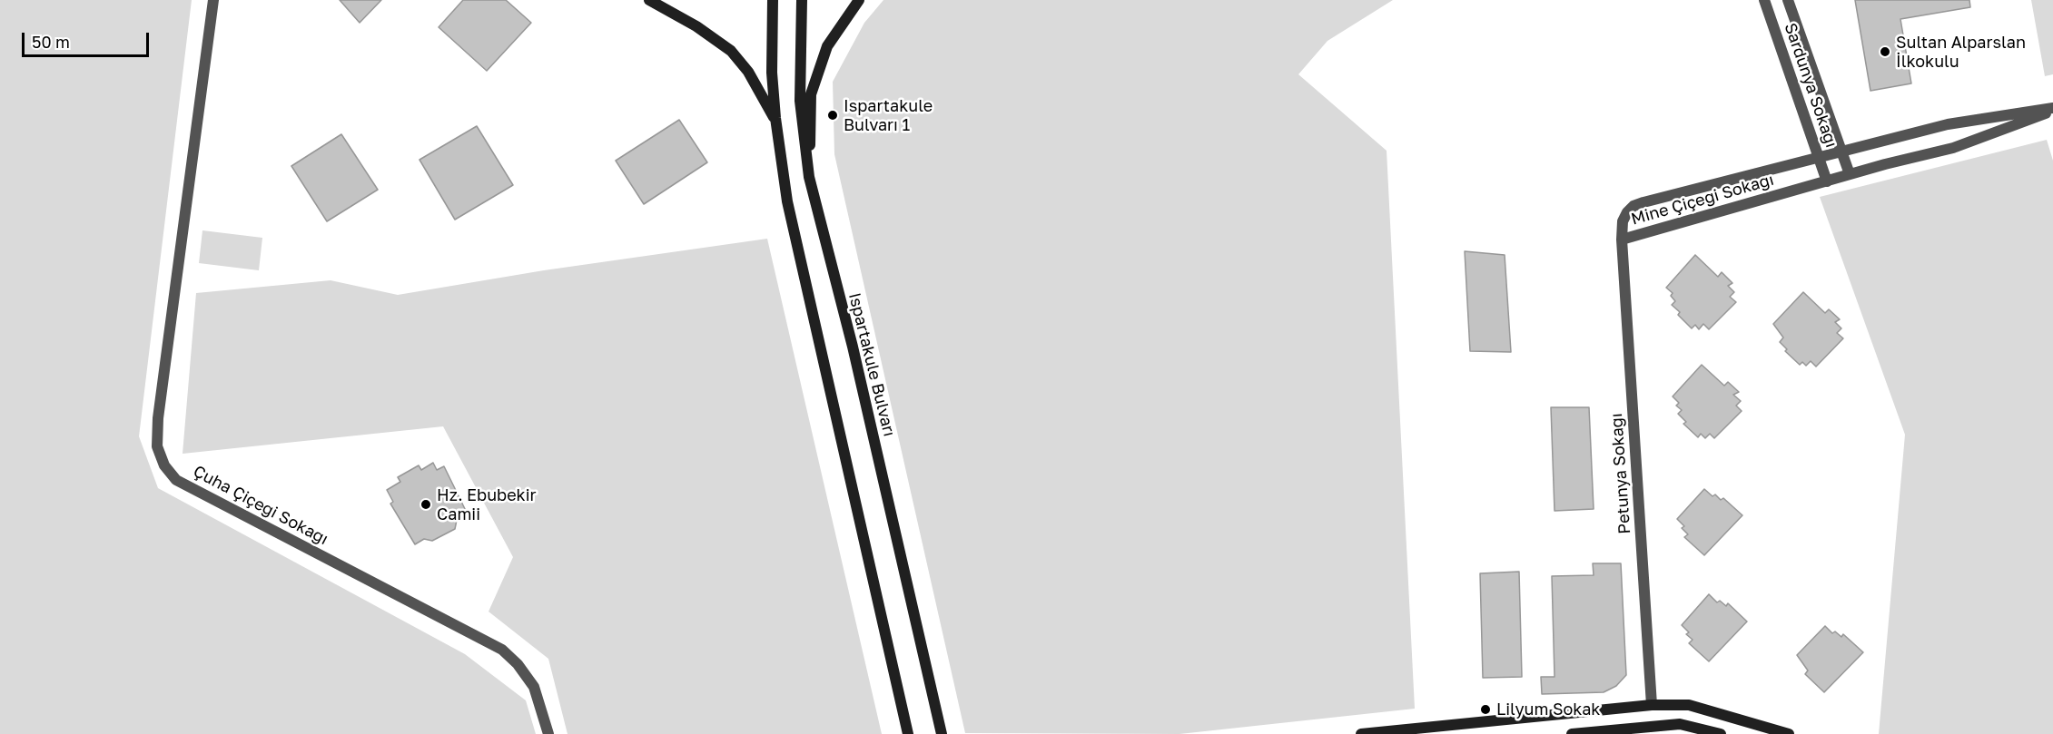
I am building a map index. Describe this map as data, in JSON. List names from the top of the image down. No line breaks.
{"streets":{"main road":["Ispartakule Bulvarı"],"street":["Sardunya Sokağı","Mine Çiçeği Sokağı","Petunya Sokağı","Çuha Çiçeği Sokağı"]},"crossings":[["Sardunya Sokağı","Mine Çiçeği Sokağı"],["Mine Çiçeği Sokağı","Petunya Sokağı"]],"places":["Sultan Alparslan İlkokulu","Ispartakule Bulvarı 1","Hz. Ebubekir Camii","Lilyum Sokak"],"scale_bar":"50 m"}
